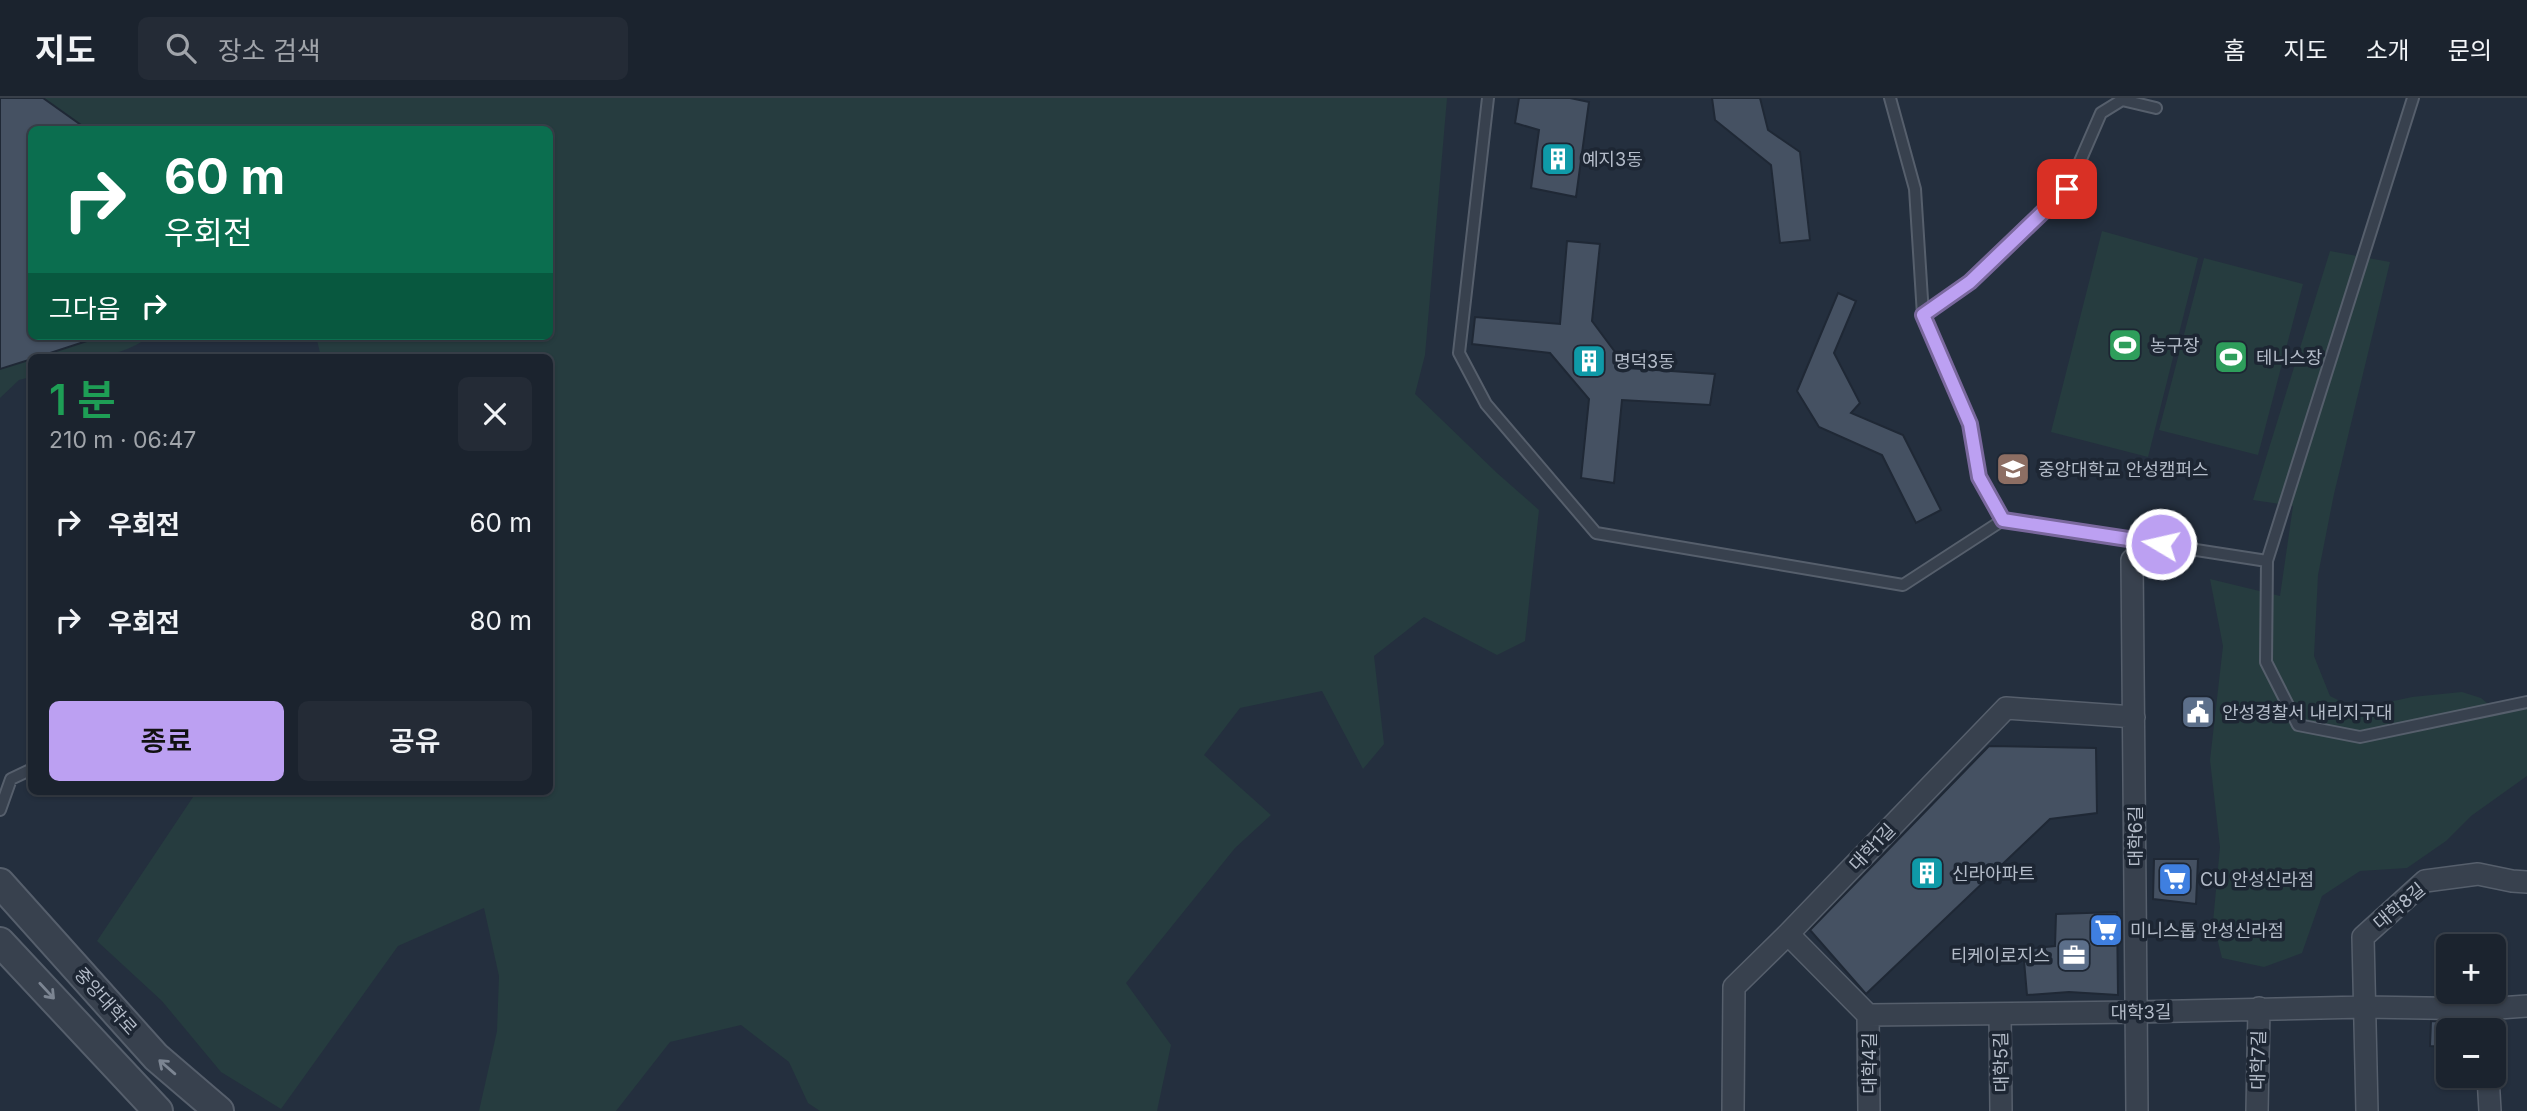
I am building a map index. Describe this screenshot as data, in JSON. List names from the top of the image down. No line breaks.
{"streets":{"street":["대학6길","대학1길","대학8길","중앙대학로","대학3길","대학7길","대학5길","대학4길"]},"crossings":[["대학6길","대학1길"],["대학6길","대학3길"],["대학8길","대학3길"],["대학3길","대학7길"],["대학3길","대학5길"],["대학3길","대학4길"]],"places":{"building":["예지3동","명덕3동","신라아파트"],"sports":["농구장","테니스장"],"school or university":["중앙대학교 안성캠퍼스"],"public building":["안성경찰서 내리지구대"],"supermarket":["CU 안성신라점","미니스톱 안성신라점"],"office":["티케이로지스"]},"page":{"header":"지도","search":"장소 검색","nav":["홈","지도","소개","문의"],"turn":["60 m","우회전"],"then":"그다음","heading":["1 분","210 m · 06:47"],"list":[{"name":"우회전","value":"60 m"},{"name":"우회전","value":"80 m"}],"buttons":["종료","공유"],"map_buttons":["+","−"]}}
